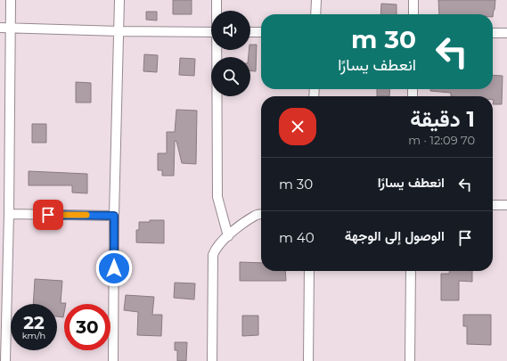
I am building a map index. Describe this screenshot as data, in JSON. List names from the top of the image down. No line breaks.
{"page":{"turn":["30 m","انعطف يسارًا"],"heading":["1 دقيقة","70 m · 12:09"],"list":[{"name":"انعطف يسارًا","value":"30 m"},{"name":"الوصول إلى الوجهة","value":"40 m"}],"speed":"22 km/h","limit":"30"}}
